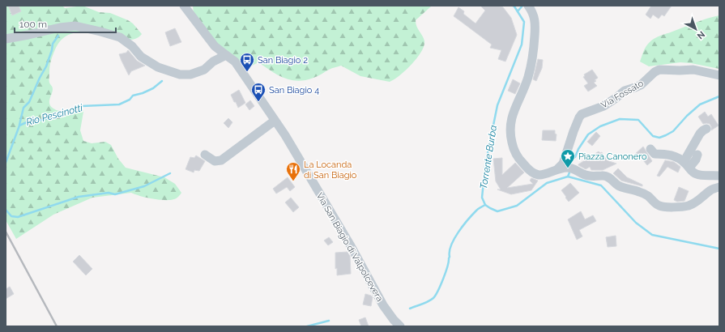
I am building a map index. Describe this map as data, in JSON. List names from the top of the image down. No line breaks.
{"streets":{"street":["Via Fossato","Via San Biagio di Valpolcevera"]},"water":["Rio Pescinotti","Torrente Burba"],"places":{"bus stop":["San Biagio 2","San Biagio 4"],"place":["Piazza Canonero"],"restaurant":["La Locanda di San Biagio"]},"scale_bar":"100 m","north":"bottom right"}
